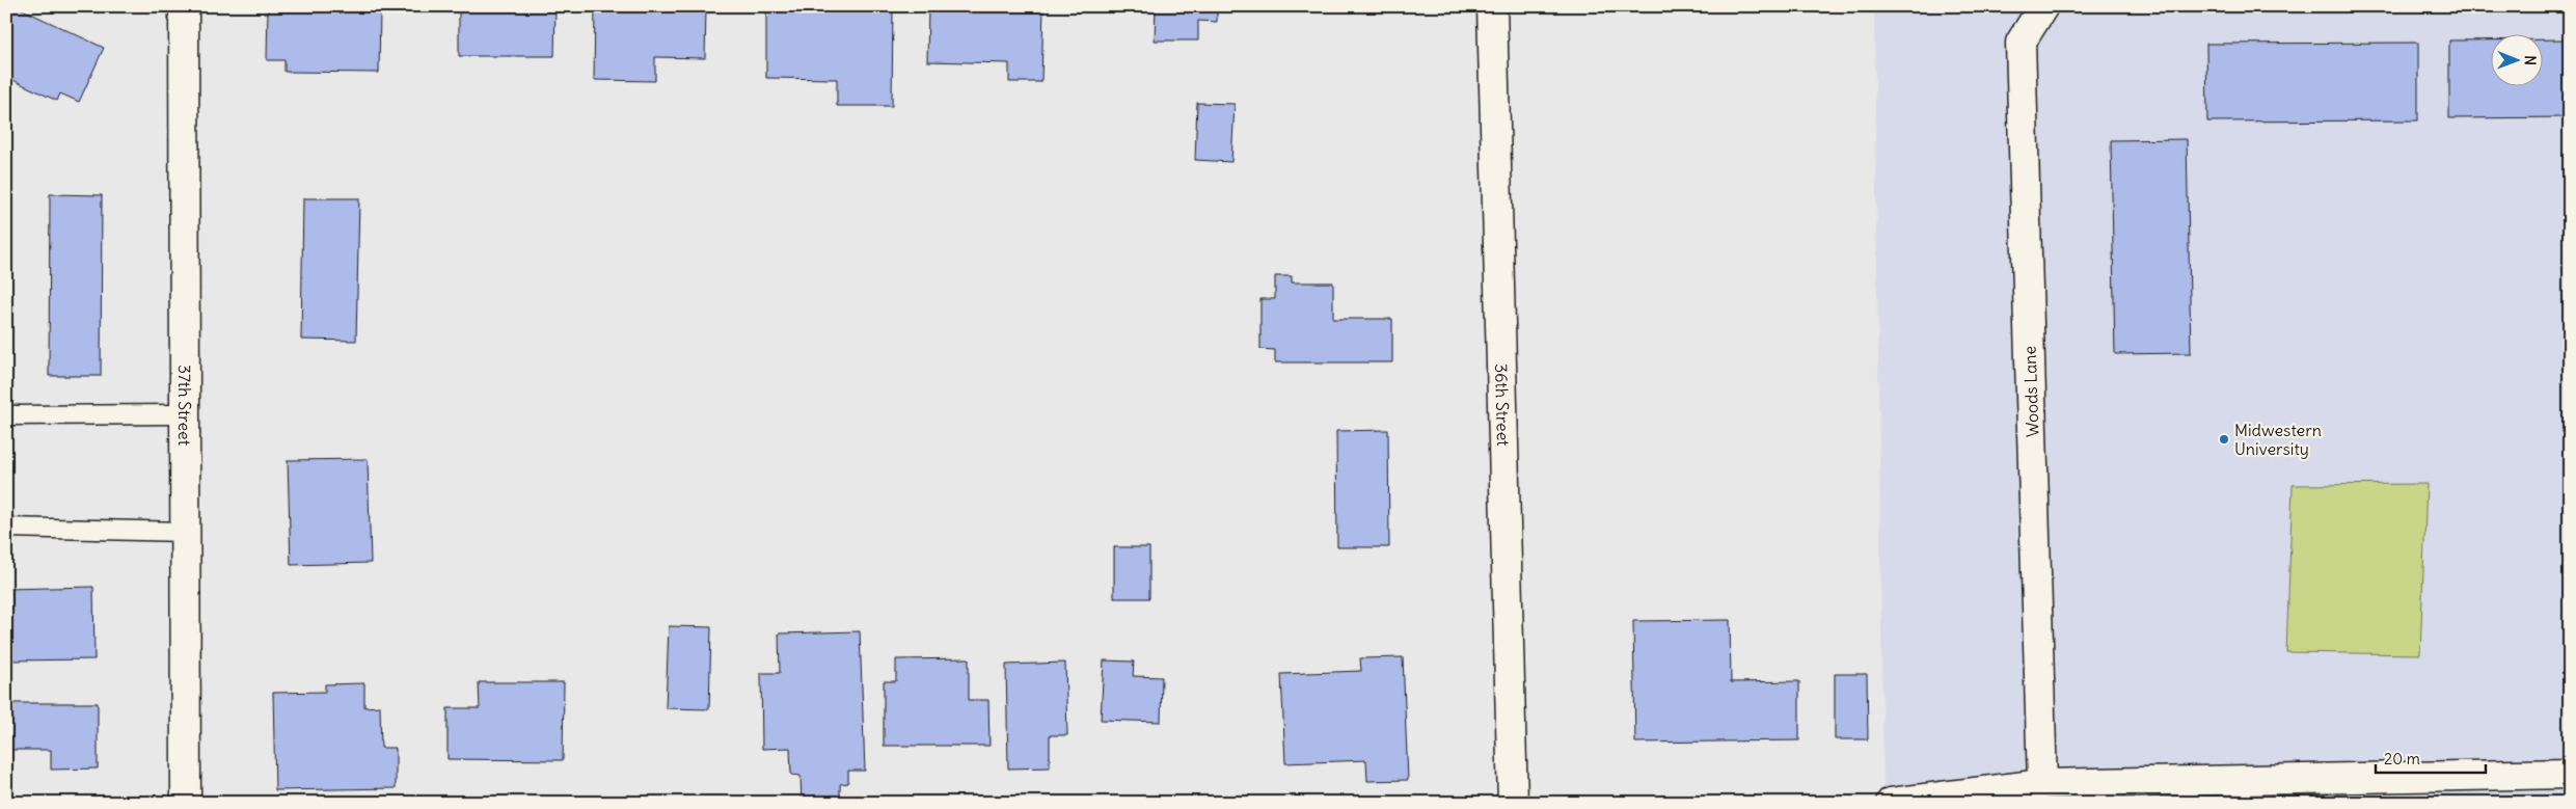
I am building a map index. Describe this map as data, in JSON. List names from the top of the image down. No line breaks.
{"streets":{"street":["Woods Lane","37th Street","36th Street"]},"places":["Midwestern University"],"scale_bar":"20 m","north":"right"}
